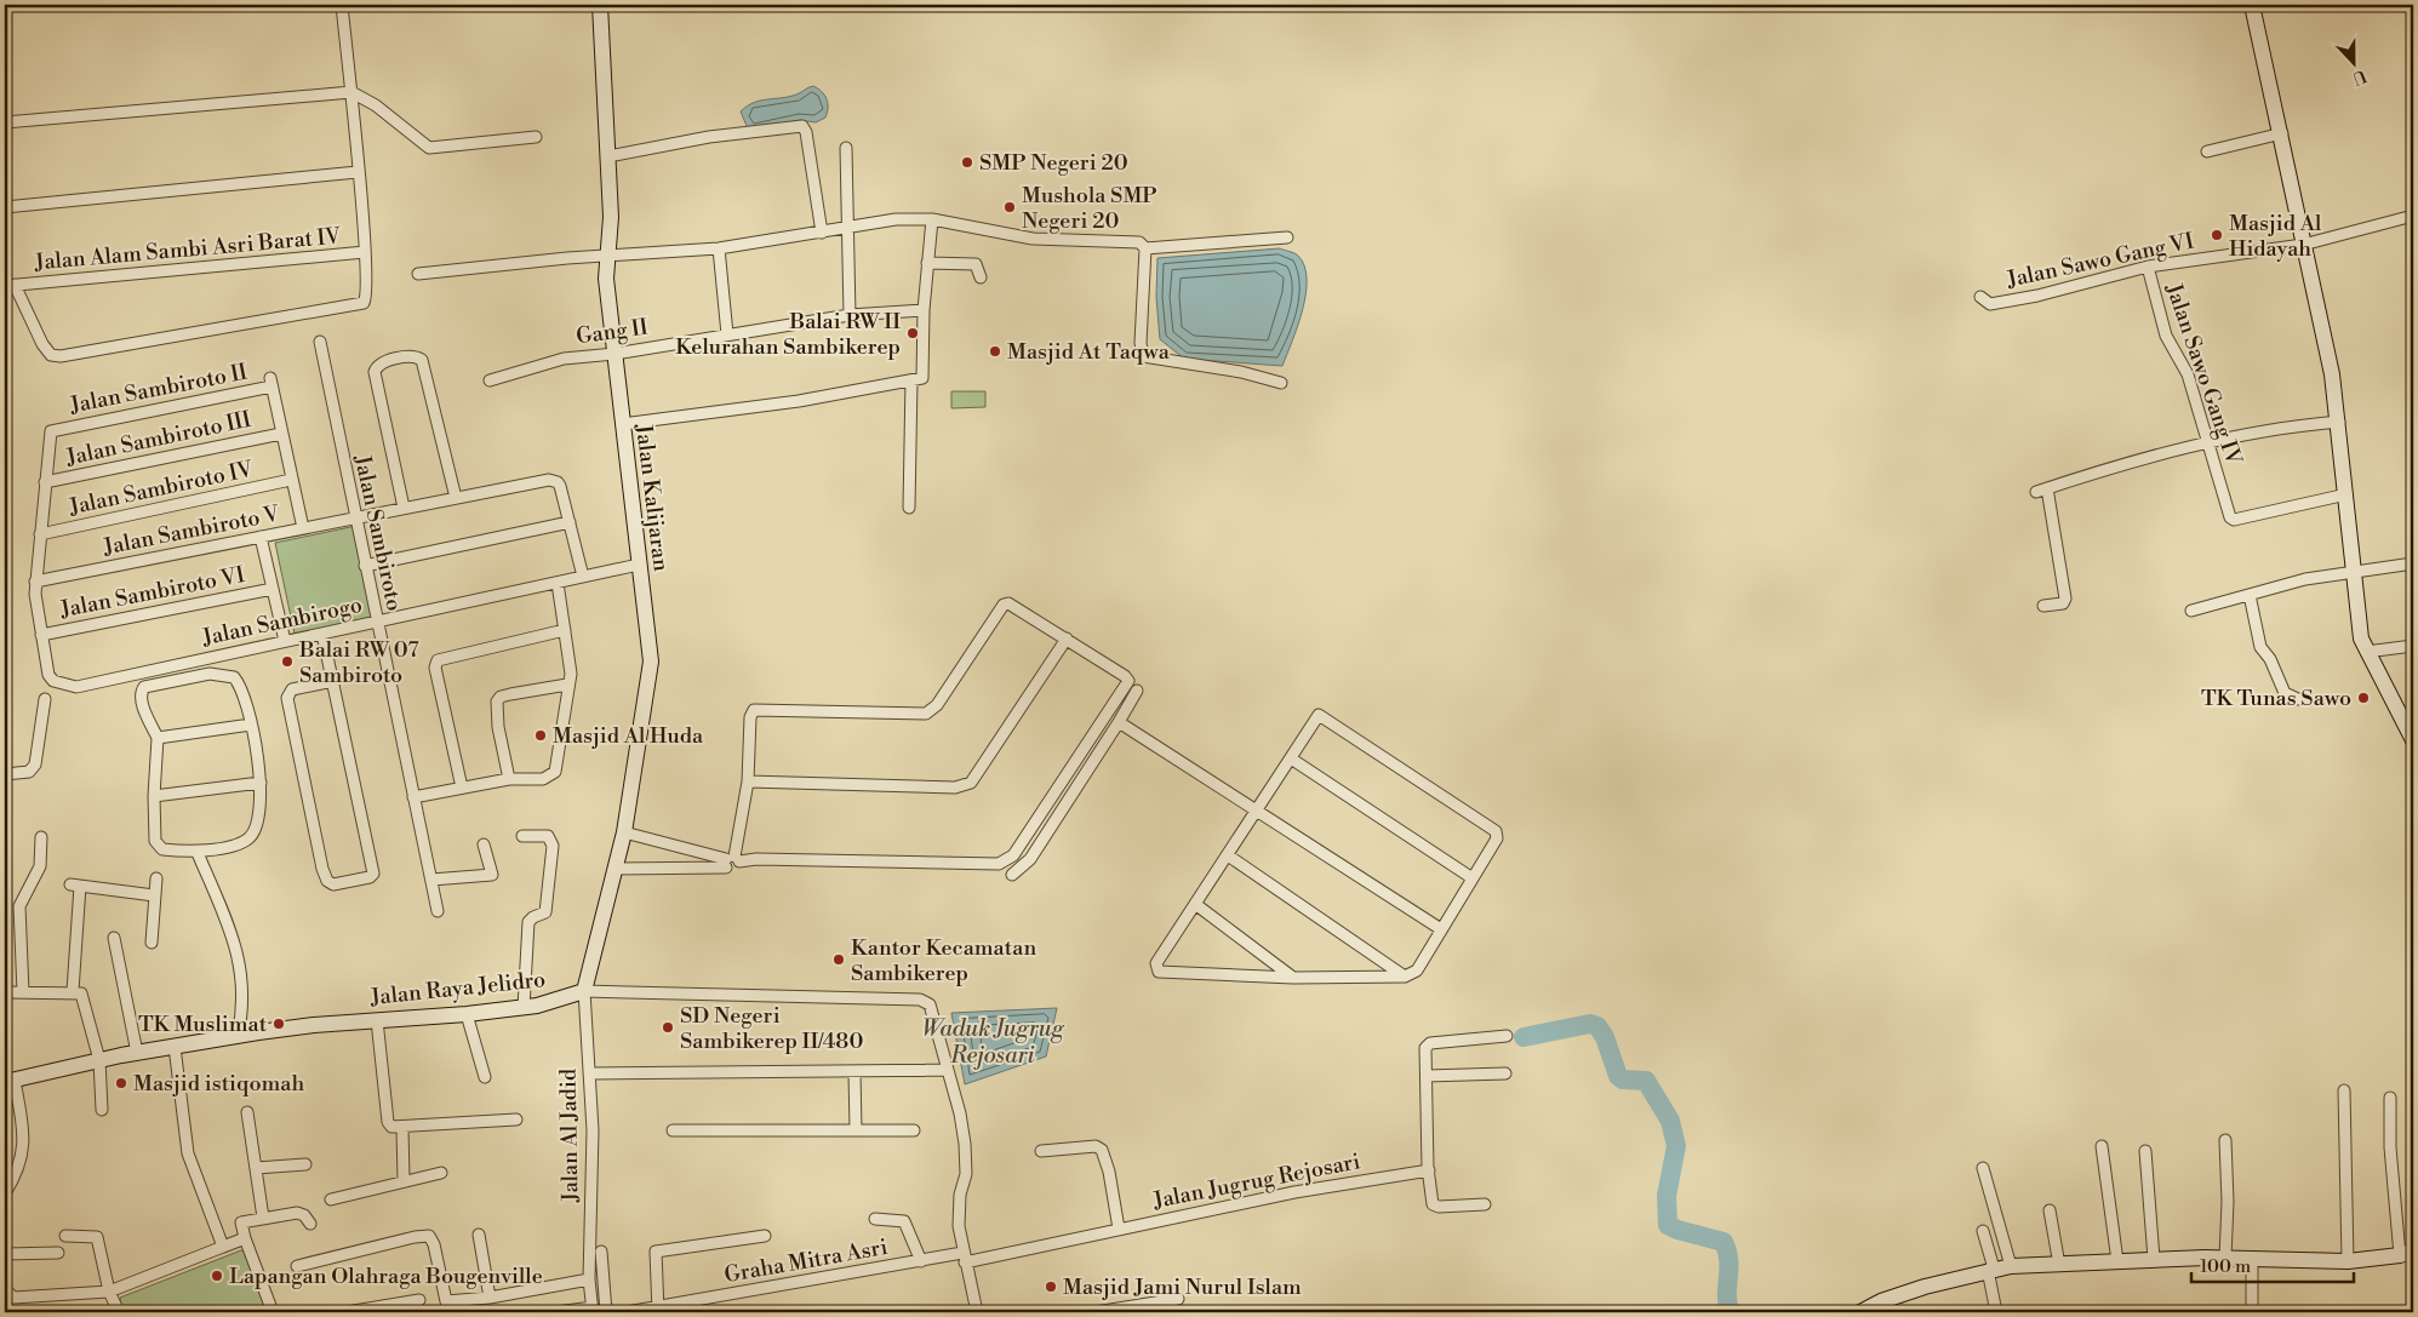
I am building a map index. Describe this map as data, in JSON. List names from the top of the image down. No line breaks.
{"streets":{"street":["Jalan Alam Sambi Asri Barat IV","Jalan Sawo Gang VI","Gang II","Jalan Sawo Gang IV","Jalan Sambiroto II","Jalan Sambiroto III","Jalan Sambiroto IV","Jalan Kalijaran","Jalan Sambiroto V","Jalan Sambiroto","Jalan Sambiroto VI","Jalan Sambirogo","Jalan Raya Jelidro","Jalan Al Jadid","Jalan Jugrug Rejosari","Graha Mitra Asri"]},"crossings":[["Jalan Sawo Gang VI","Jalan Sawo Gang IV"],["Gang II","Jalan Kalijaran"],["Jalan Sambiroto II","Jalan Sambiroto III"],["Jalan Sambiroto II","Jalan Sambiroto IV"],["Jalan Sambiroto II","Jalan Sambiroto V"],["Jalan Kalijaran","Jalan Sambirogo"],["Jalan Kalijaran","Jalan Raya Jelidro"],["Jalan Kalijaran","Jalan Al Jadid"],["Jalan Sambiroto V","Jalan Sambiroto"],["Jalan Sambiroto","Jalan Sambirogo"],["Jalan Sambiroto VI","Jalan Sambirogo"],["Jalan Raya Jelidro","Jalan Al Jadid"],["Jalan Jugrug Rejosari","Graha Mitra Asri"]],"water":["Waduk Jugrug Rejosari"],"places":["SMP Negeri 20","Mushola SMP Negeri 20","Masjid Al Hidayah","Balai RW II Kelurahan Sambikerep","Masjid At Taqwa","Balai RW 07 Sambiroto","TK Tunas Sawo","Masjid Al Huda","Kantor Kecamatan Sambikerep","TK Muslimat","SD Negeri Sambikerep II/480","Masjid istiqomah","Lapangan Olahraga Bougenville","Masjid Jami Nurul Islam"],"scale_bar":"100 m","north":"bottom"}
